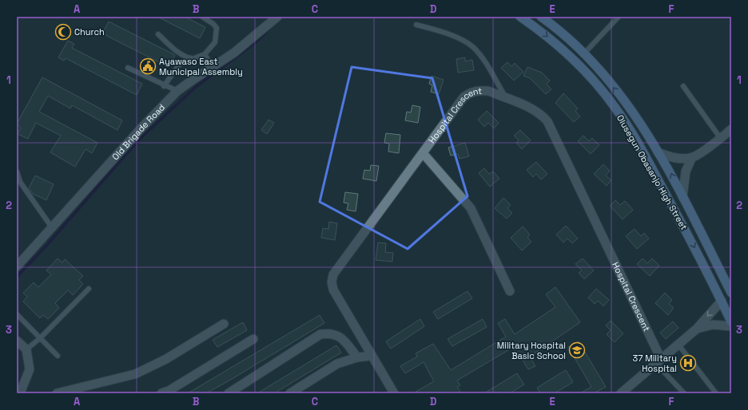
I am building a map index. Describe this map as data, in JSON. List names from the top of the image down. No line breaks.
{"streets":{"main road":["Olusegun Obasanjo High Street"],"street":["Hospital Crescent","Old Brigade Road"]},"places":{"mosque":["Church"],"public building":["Ayawaso East Municipal Assembly"],"school or university":["Military Hospital Basic School"],"hospital":["37 Military Hospital"]},"grid":{"columns":["A","B","C","D","E","F"],"rows":["1","2","3"]}}
